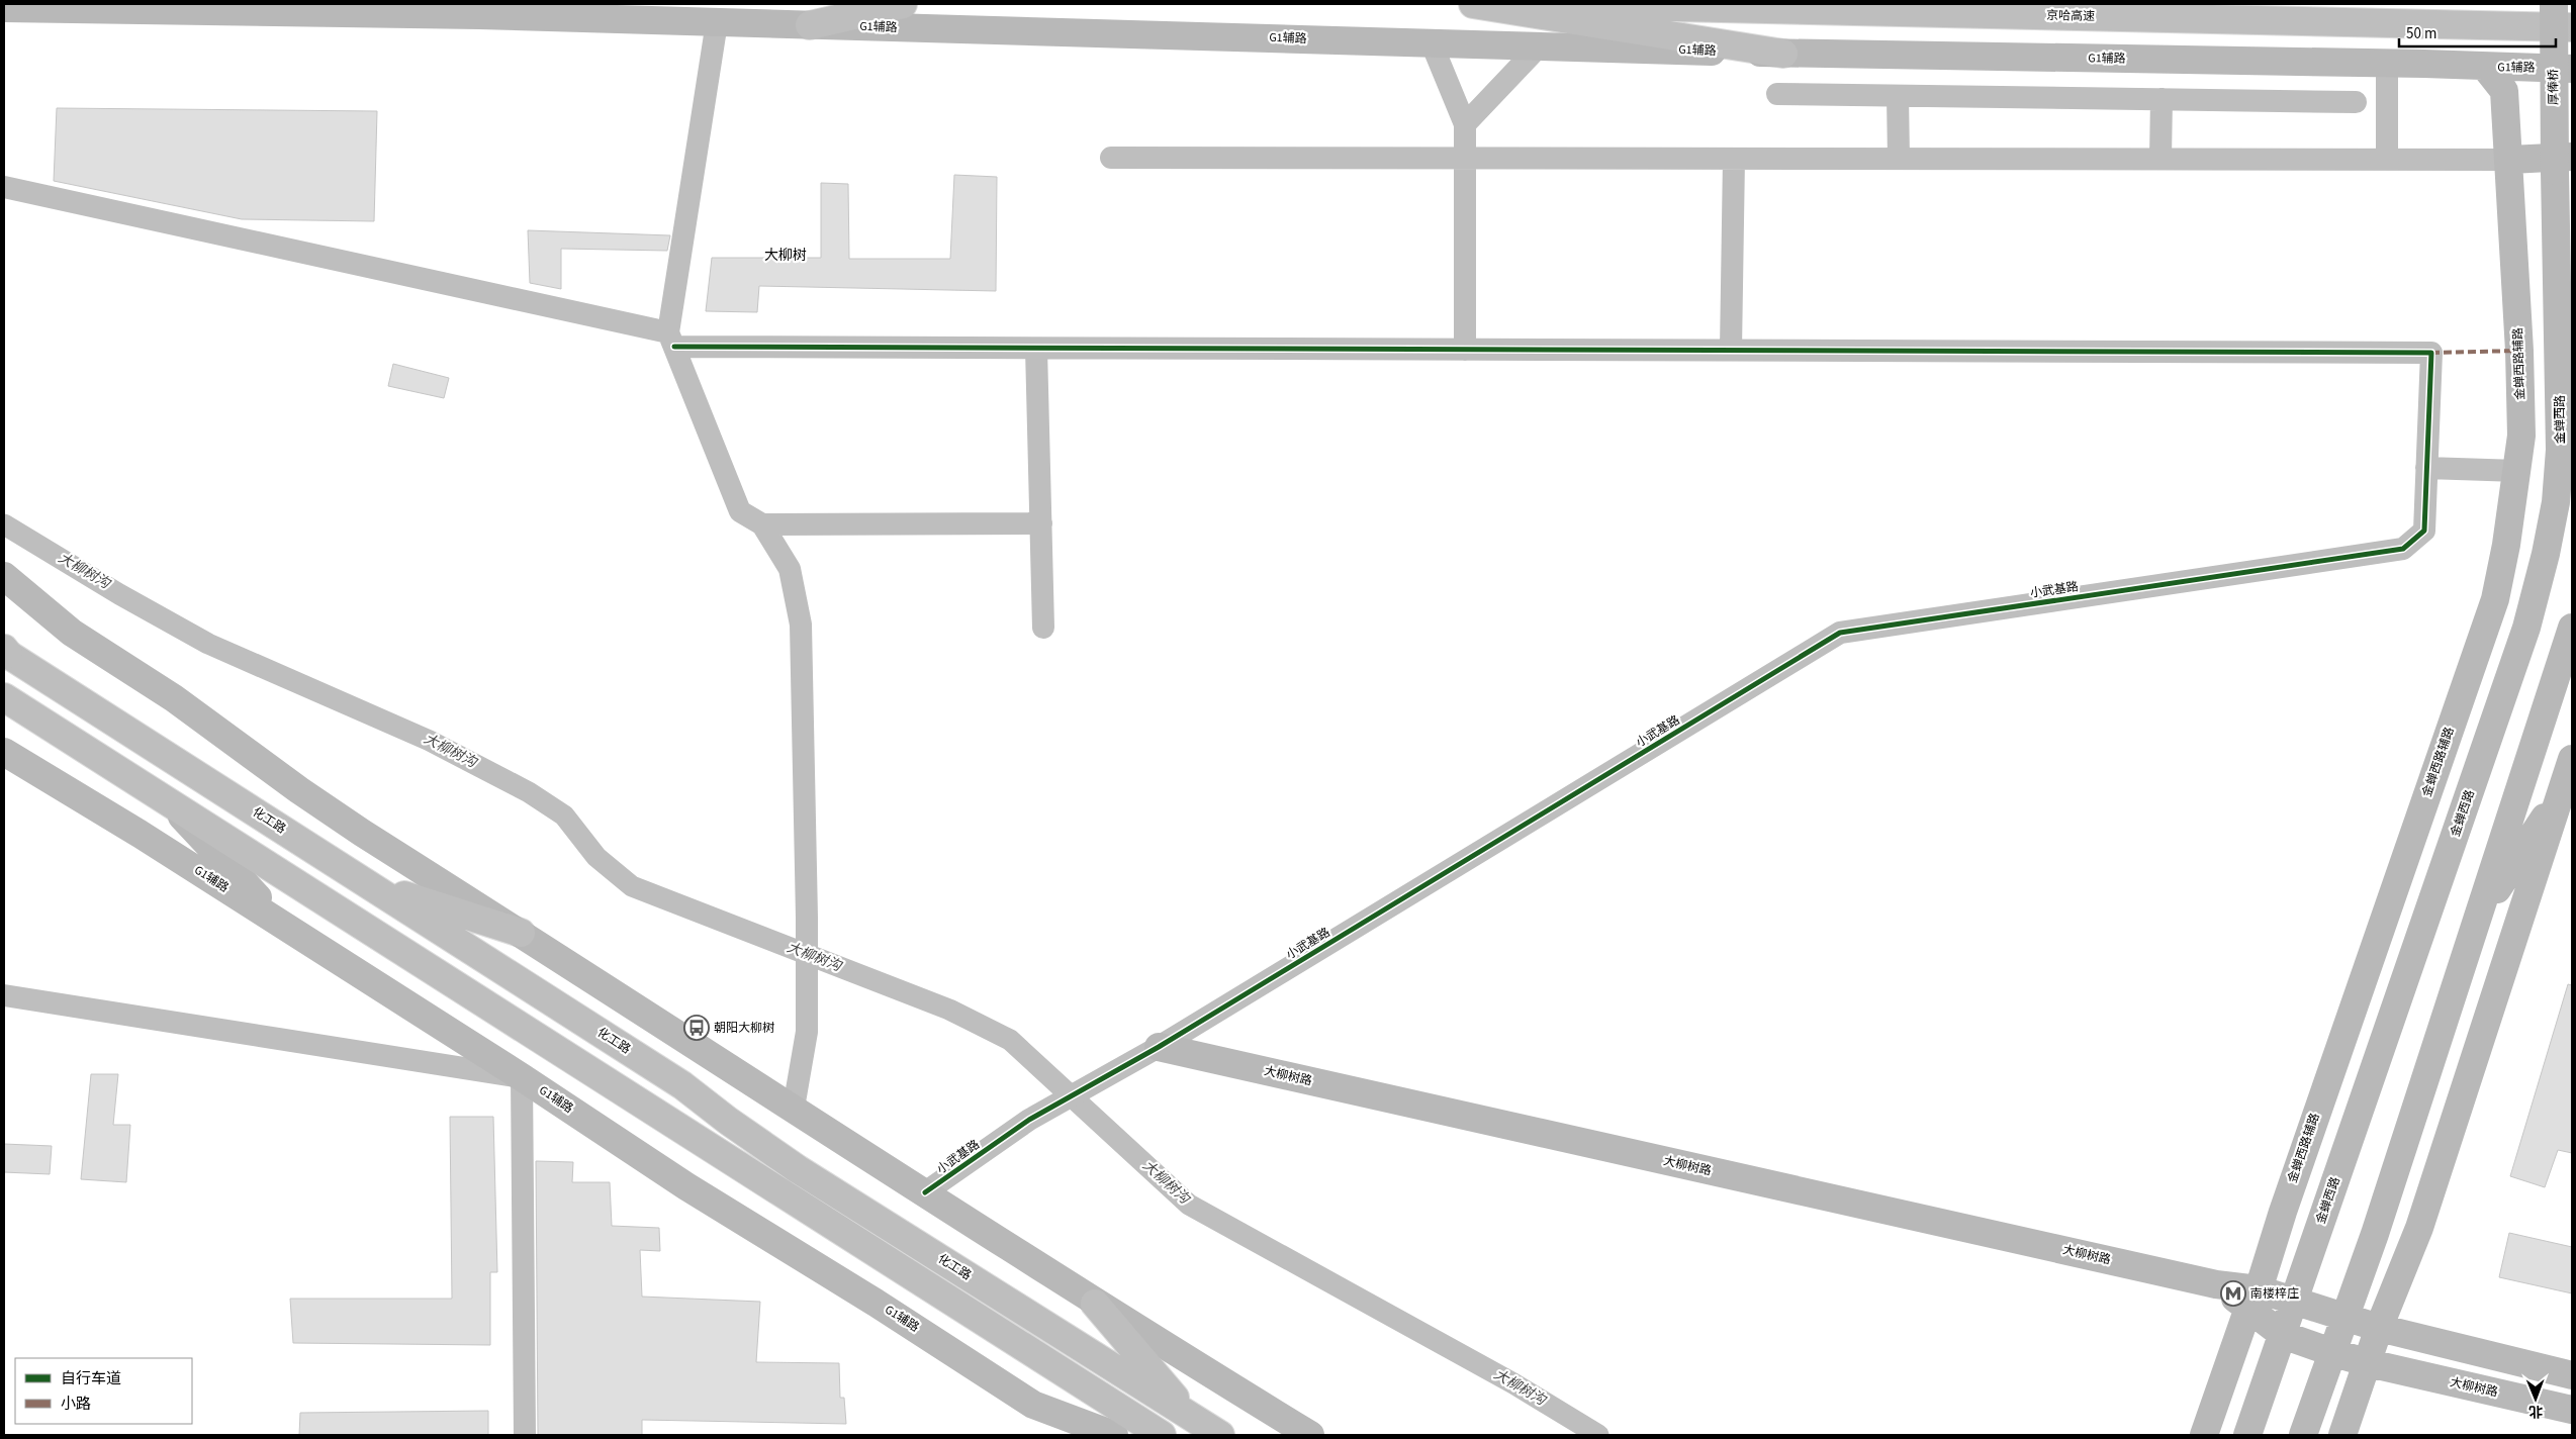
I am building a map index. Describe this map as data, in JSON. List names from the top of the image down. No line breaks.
{"streets":{"main road":["京哈高速","化工路"],"street":["G1辅路","厚俸桥","金蝉西路辅路","金蝉西路","小武基路","大柳树路"]},"crossings":[["G1辅路","金蝉西路辅路"],["厚俸桥","金蝉西路"],["金蝉西路辅路","大柳树路"],["金蝉西路","大柳树路"],["小武基路","大柳树路"]],"districts":["大柳树"],"water":["大柳树沟"],"places":{"bus stop":["朝阳大柳树"],"metro station":["南楼梓庄"]},"legend":["自行车道","小路"],"scale_bar":"50 m","north":"bottom"}
